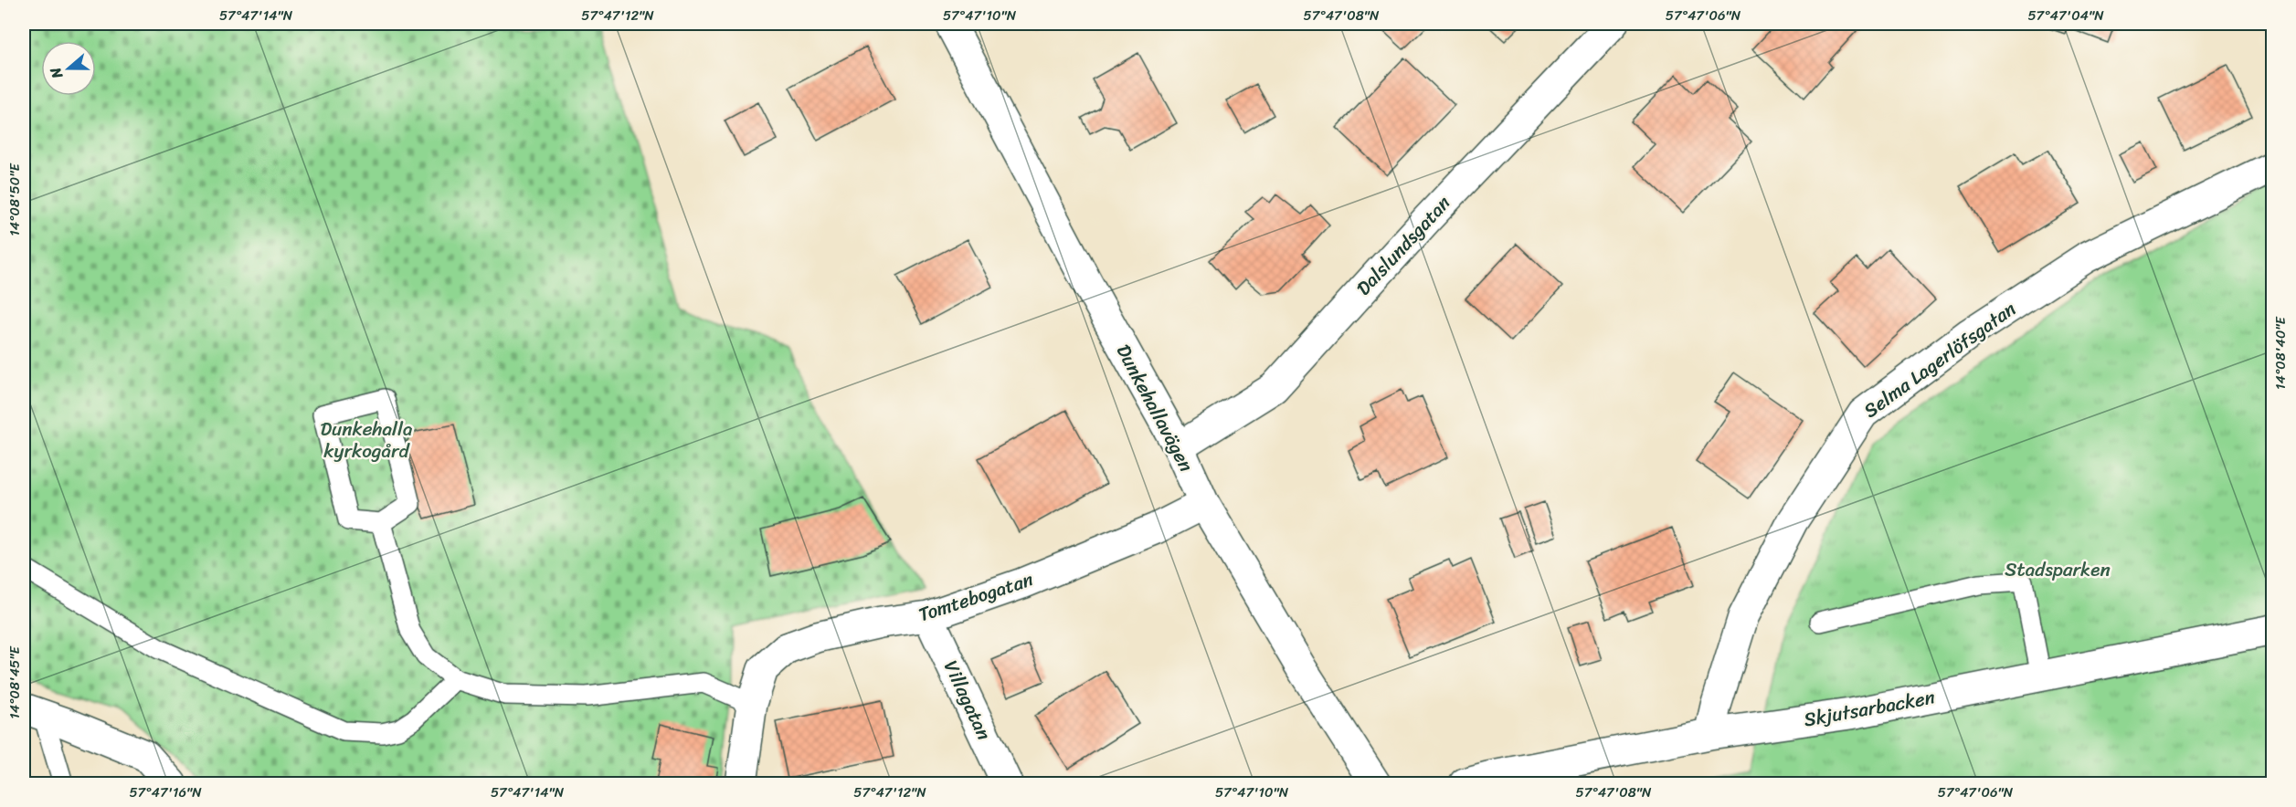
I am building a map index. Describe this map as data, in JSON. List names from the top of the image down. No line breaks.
{"streets":{"street":["Dalslundsgatan","Selma Lagerlöfsgatan","Dunkehallavägen","Tomtebogatan","Villagatan","Skjutsarbacken"]},"crossings":[["Dalslundsgatan","Dunkehallavägen"],["Selma Lagerlöfsgatan","Skjutsarbacken"],["Dunkehallavägen","Tomtebogatan"],["Tomtebogatan","Villagatan"]],"parks":["Dunkehalla kyrkogård","Stadsparken"],"north":"left","coordinates":["57°47'14\"N","57°47'12\"N","57°47'10\"N","57°47'08\"N","57°47'06\"N","57°47'04\"N","14°08'50\"E","14°08'40\"E","14°08'45\"E","57°47'16\"N"]}
